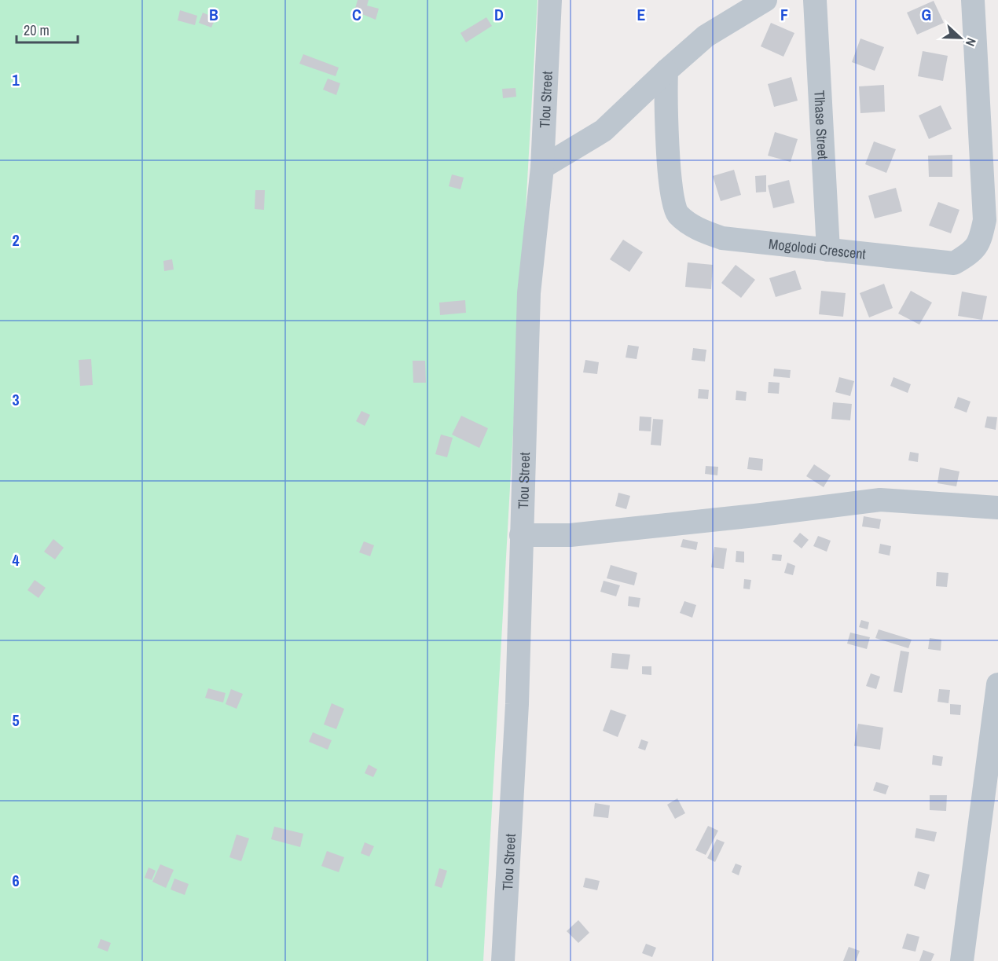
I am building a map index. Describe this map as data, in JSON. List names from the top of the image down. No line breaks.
{"streets":{"street":["Tlou Street","Tlhase Street","Mogolodi Crescent"]},"crossings":[["Tlhase Street","Mogolodi Crescent"]],"scale_bar":"20 m","north":"right","grid":{"columns":["B","C","D","E","F","G"],"rows":["1","2","3","4","5","6"]}}
